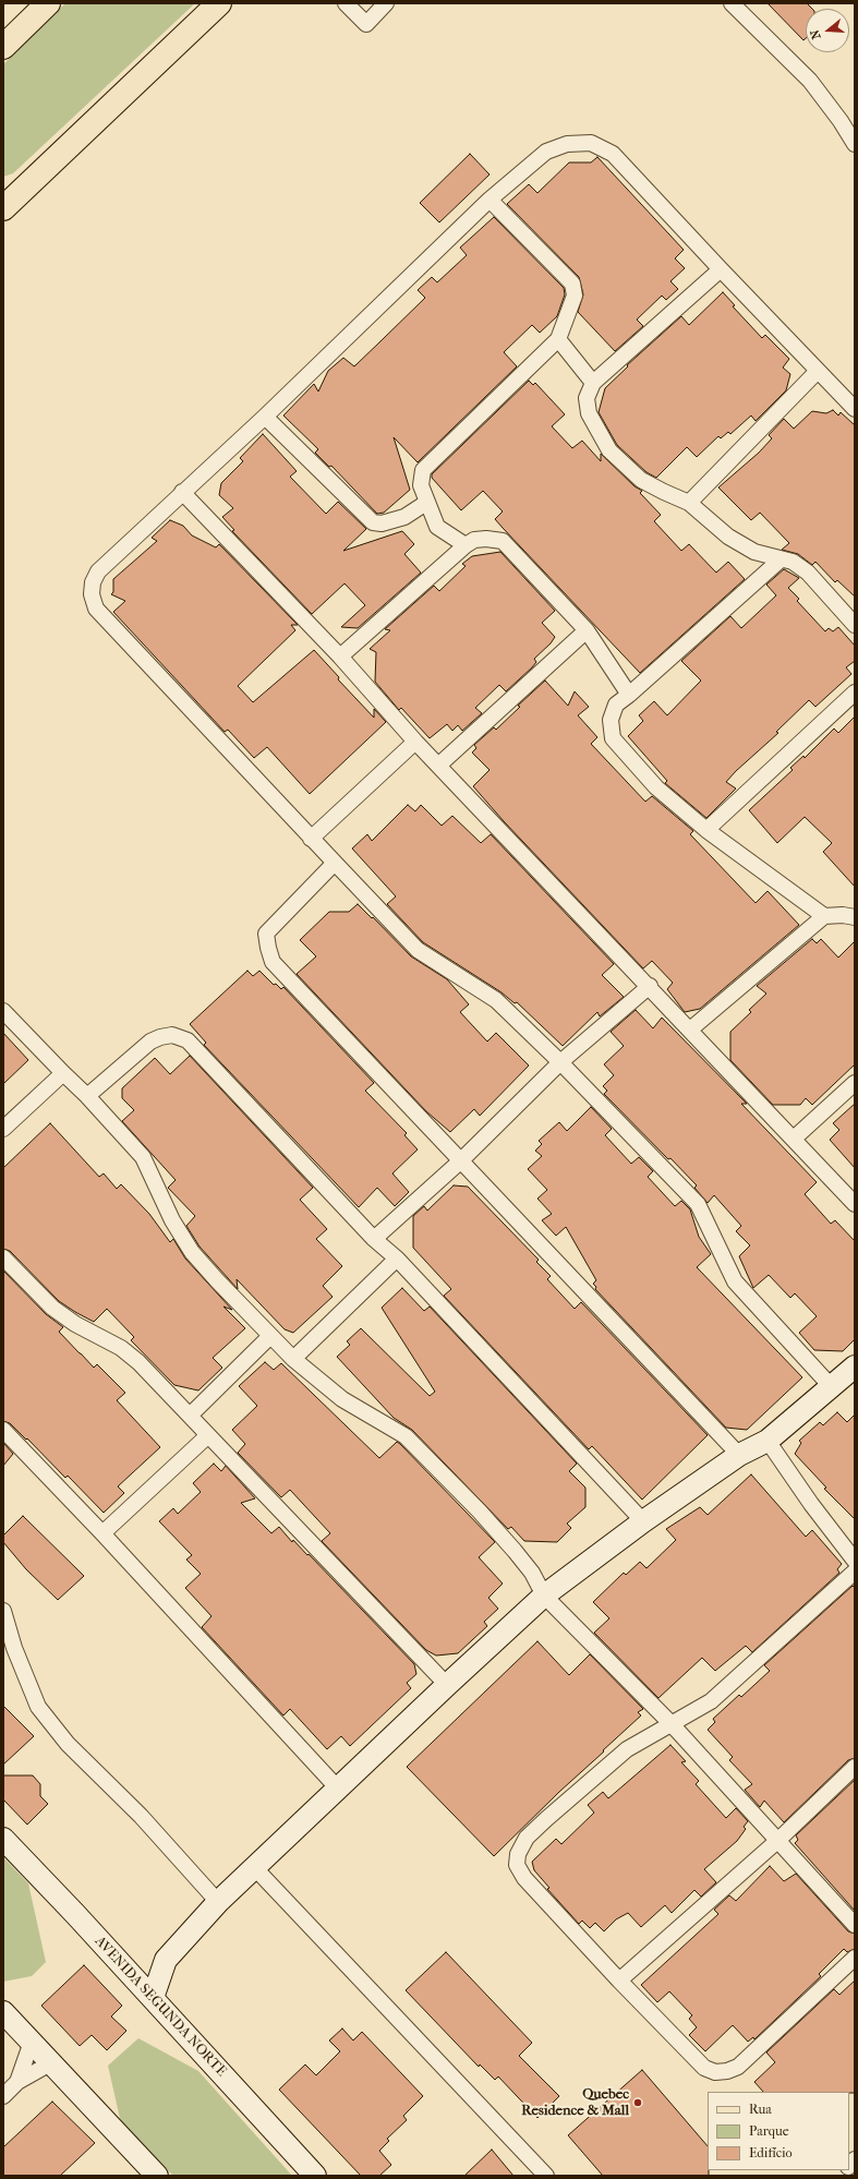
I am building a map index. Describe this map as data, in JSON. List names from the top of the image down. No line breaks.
{"streets":{"street":["AVENIDA SEGUNDA NORTE"]},"places":["Quebec Residence & Mall"],"legend":["Rua","Parque","Edifício"],"north":"left"}
